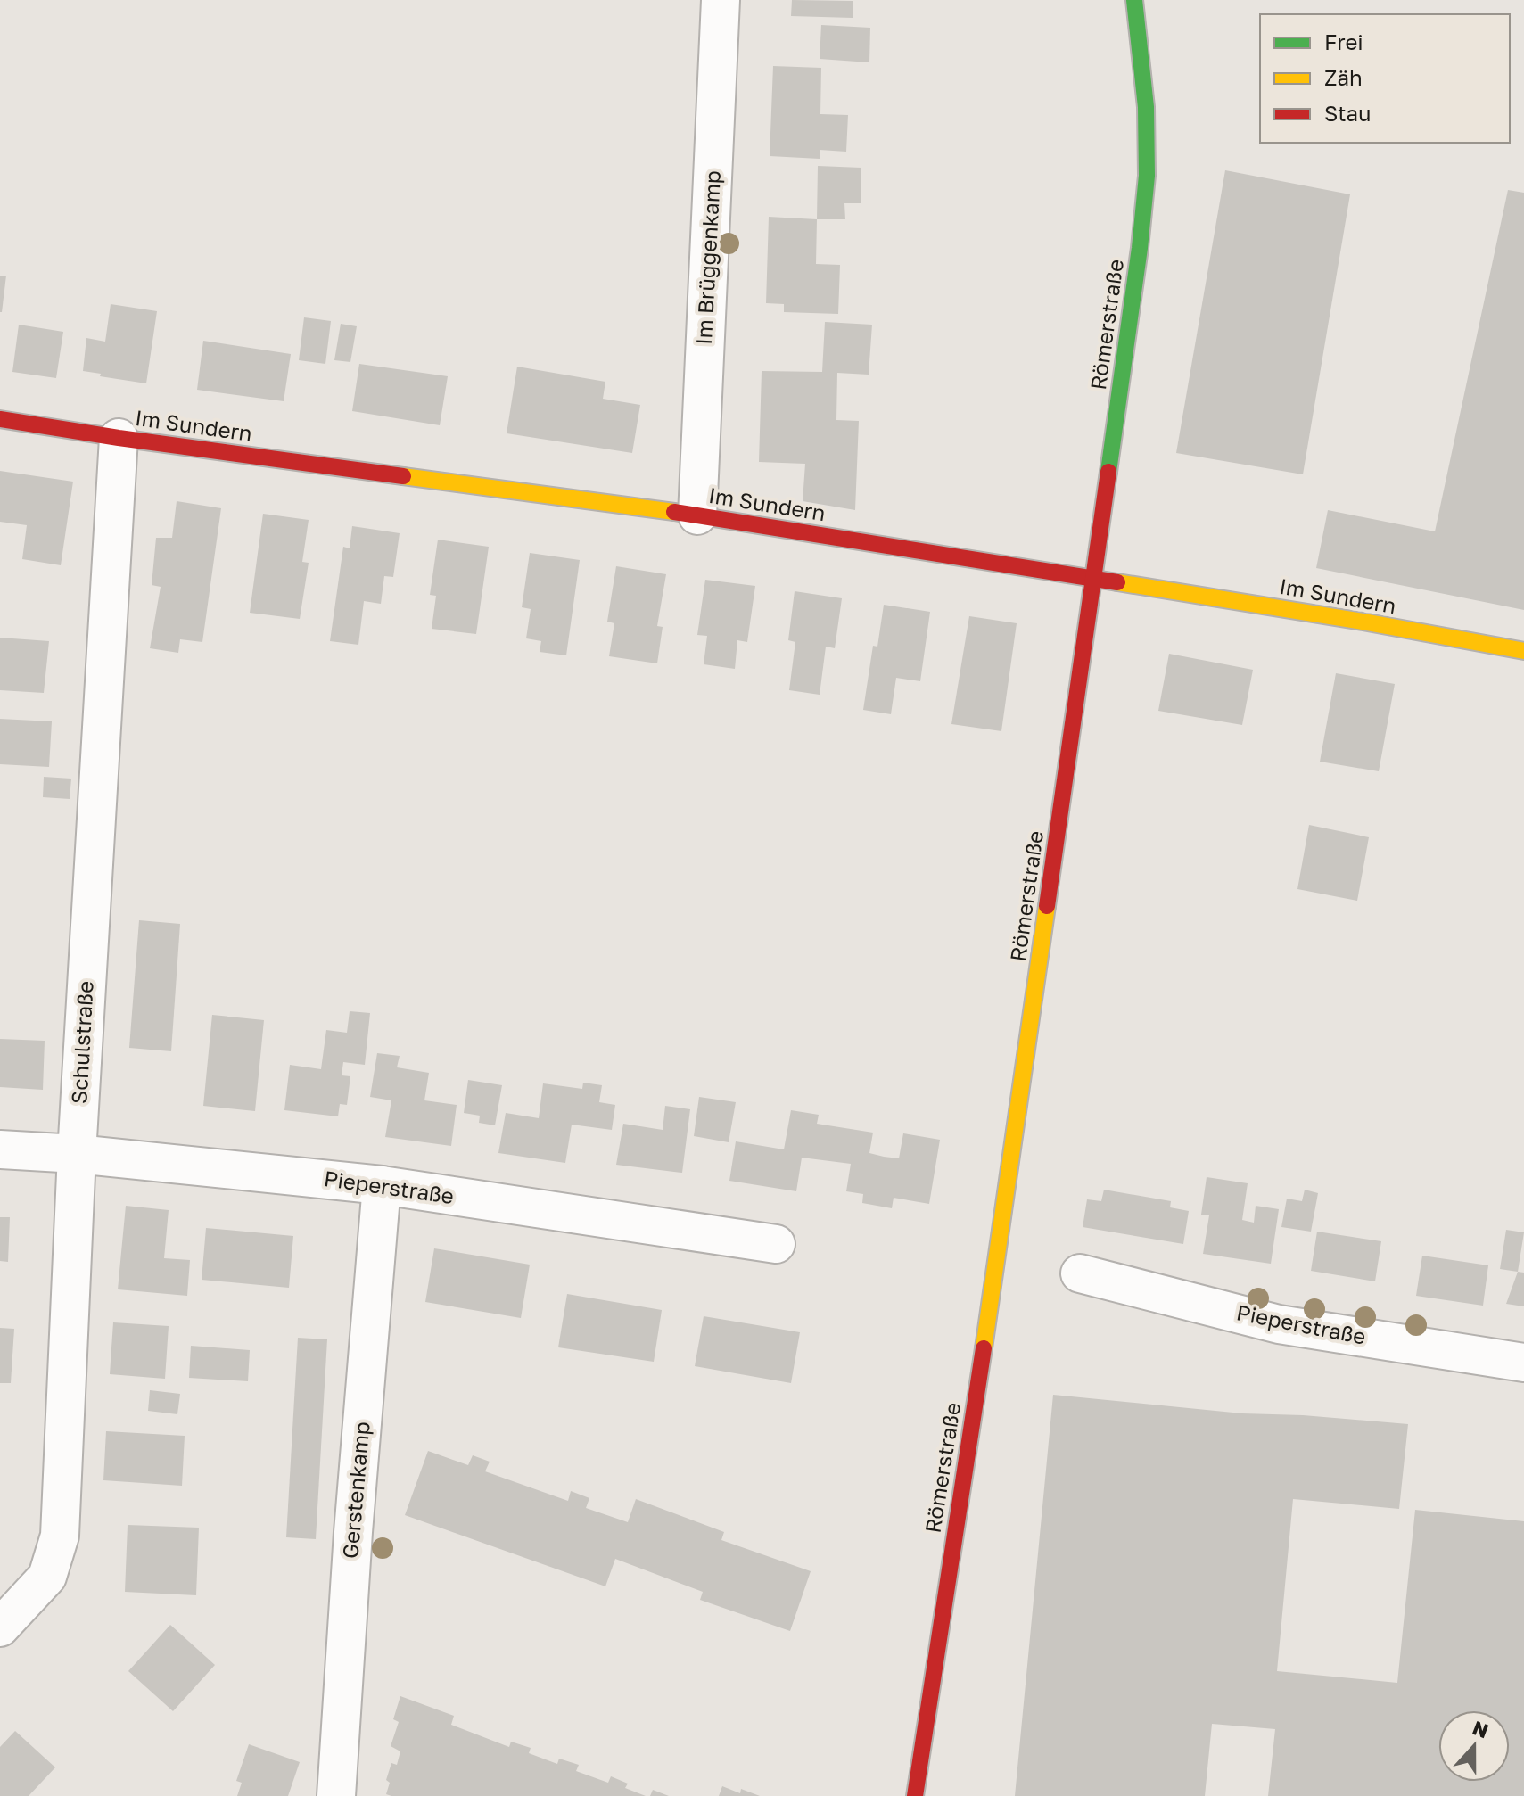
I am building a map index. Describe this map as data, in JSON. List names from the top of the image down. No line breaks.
{"streets":{"main road":["Römerstraße","Im Sundern"],"street":["Im Brüggenkamp","Schulstraße","Pieperstraße","Gerstenkamp"]},"crossings":[["Im Brüggenkamp","Im Sundern"],["Römerstraße","Im Sundern"],["Im Sundern","Schulstraße"],["Schulstraße","Pieperstraße"],["Pieperstraße","Gerstenkamp"]],"legend":["Frei","Zäh","Stau"],"north":"top"}
